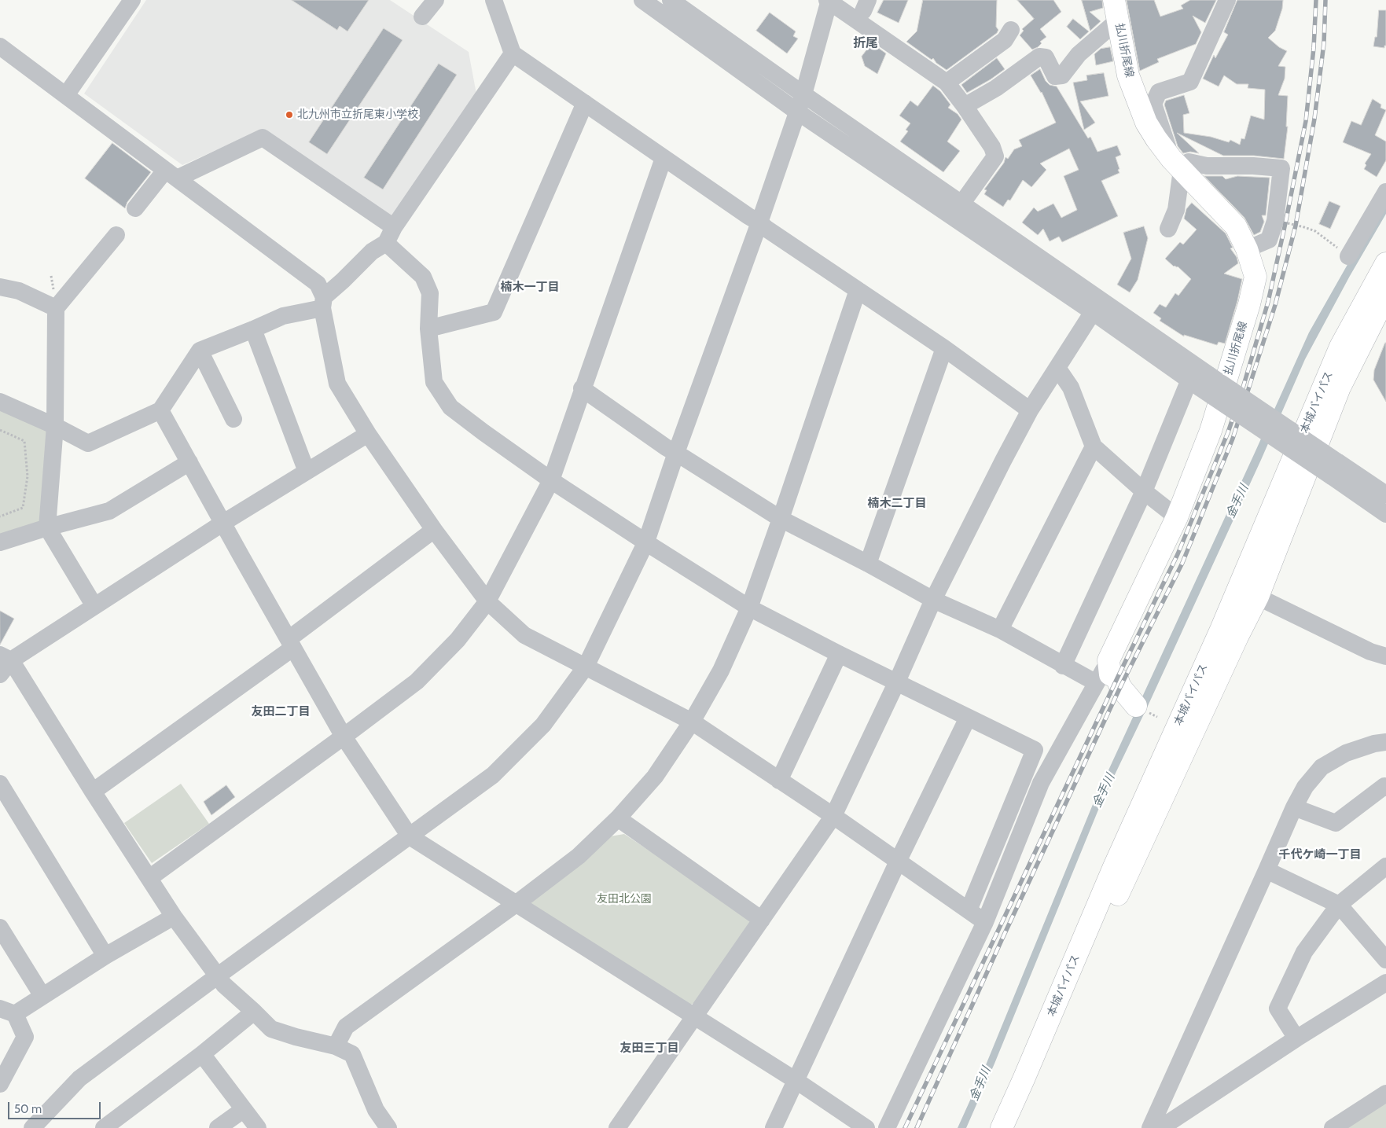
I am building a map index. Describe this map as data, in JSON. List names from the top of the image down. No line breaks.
{"streets":{"main road":["払川折尾線","本城バイパス"]},"districts":["折尾","楠木一丁目","楠木二丁目","友田二丁目","千代ケ崎一丁目","友田三丁目"],"water":["金手川"],"parks":["友田北公園"],"places":["北九州市立折尾東小学校"],"scale_bar":"50 m"}
